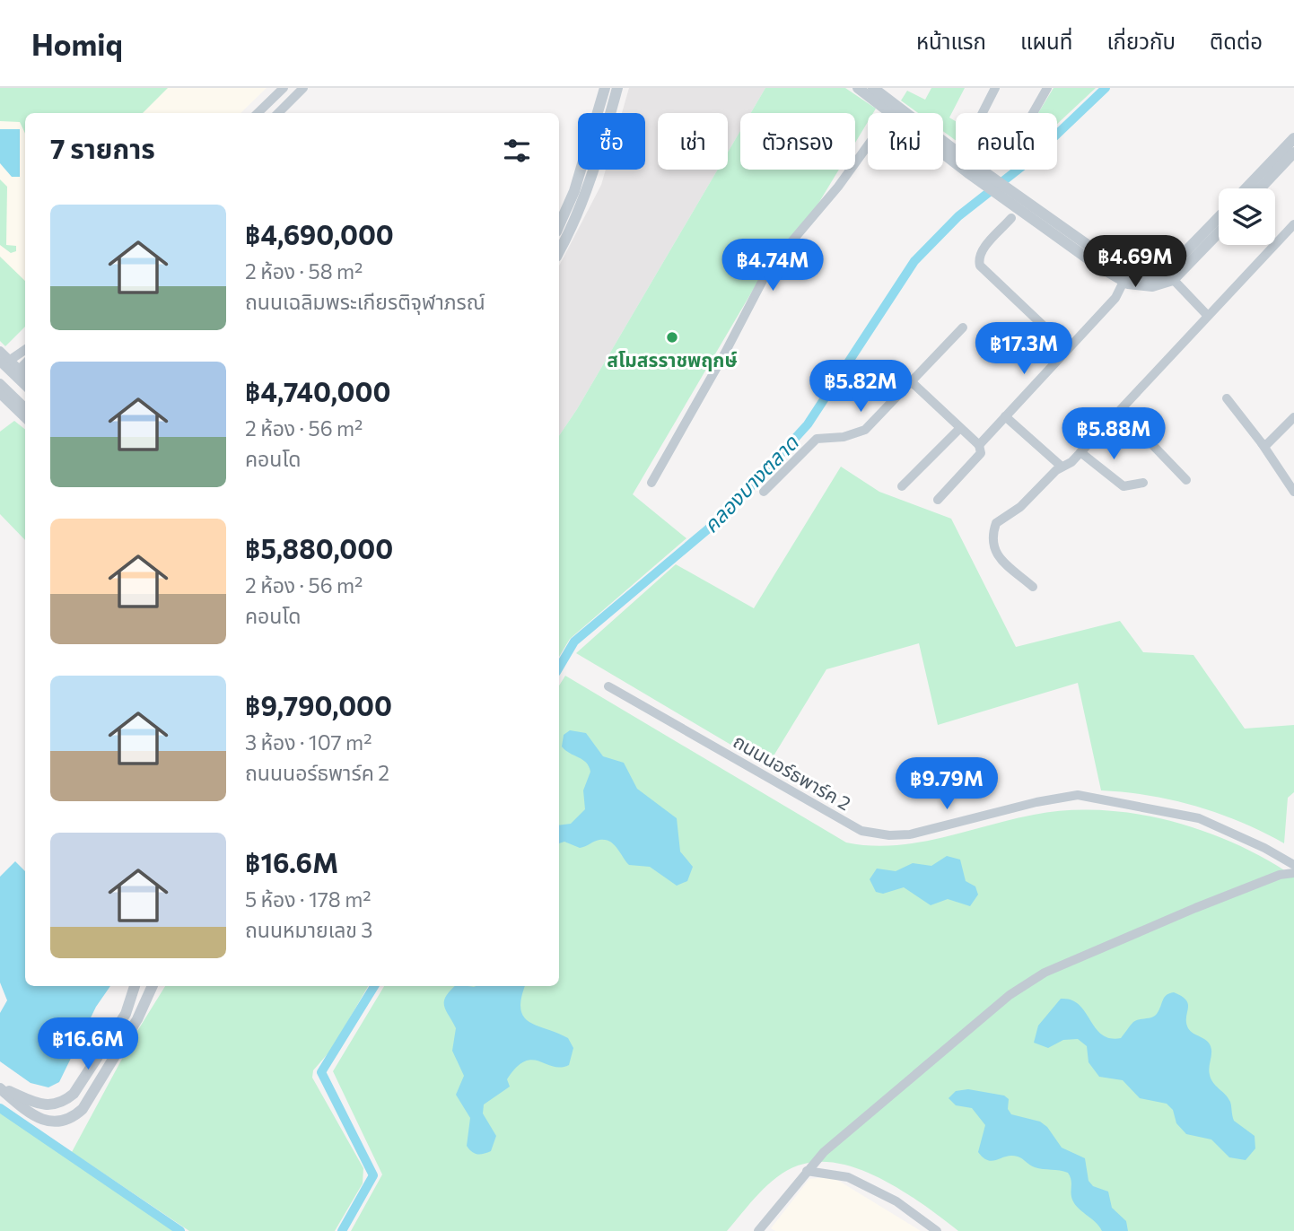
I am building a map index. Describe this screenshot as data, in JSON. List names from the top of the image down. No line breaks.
{"streets":{"street":["ถนนนอร์ธพาร์ค 2"]},"water":["คลองบางตลาด"],"places":["สโมสรราชพฤกษ์"],"page":{"header":"Homiq","nav":["หน้าแรก","แผนที่","เกี่ยวกับ","ติดต่อ"],"chip":["ซื้อ","เช่า","ตัวกรอง","ใหม่","คอนโด"],"heading":"7 รายการ","list":[{"name":"฿4,690,000","note":"2 ห้อง · 58 m² · ถนนเฉลิมพระเกียรติจุฬาภรณ์"},{"name":"฿4,740,000","note":"2 ห้อง · 56 m² · คอนโด"},{"name":"฿5,880,000","note":"2 ห้อง · 56 m² · คอนโด"},{"name":"฿9,790,000","note":"3 ห้อง · 107 m² · ถนนนอร์ธพาร์ค 2"},{"name":"฿16.6M","note":"5 ห้อง · 178 m² · ถนนหมายเลข 3"}],"price":["฿4.69M","฿4.74M","฿17.3M","฿5.82M","฿5.88M","฿9.79M","฿16.6M"]}}
